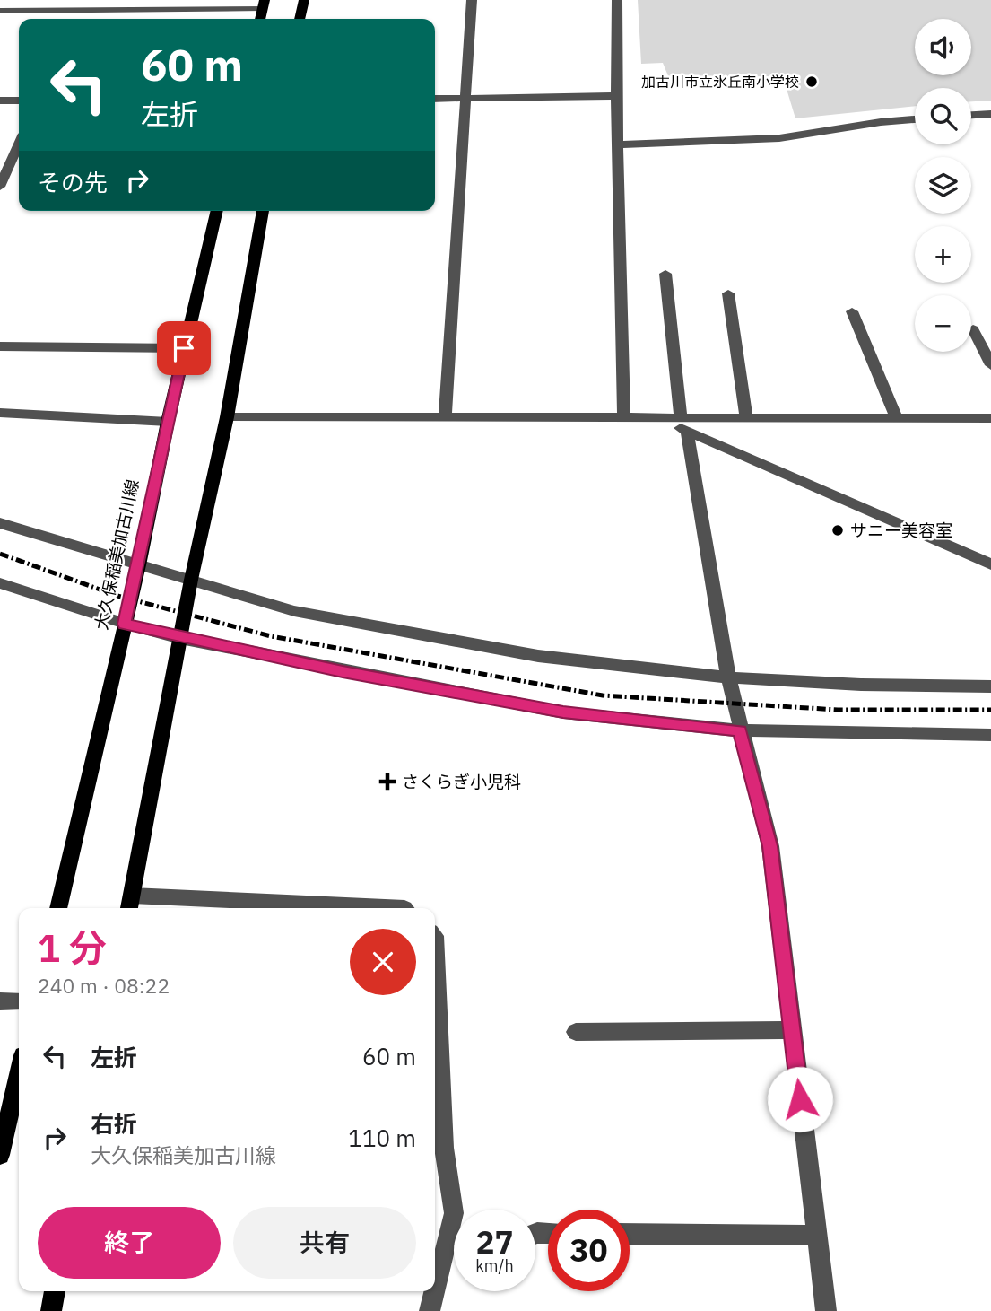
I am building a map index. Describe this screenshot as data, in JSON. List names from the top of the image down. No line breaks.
{"streets":{"main road":["大久保稲美加古川線"]},"places":{"other":["加古川市立氷丘南小学校","サニー美容室"],"health":["さくらぎ小児科"]},"page":{"map_buttons":["+","−"],"turn":["60 m","左折"],"then":"その先","heading":["1 分","240 m · 08:22"],"list":[{"name":"左折","value":"60 m"},{"name":"右折","note":"大久保稲美加古川線","value":"110 m"}],"buttons":["終了","共有"],"speed":"27 km/h","limit":"30"}}
